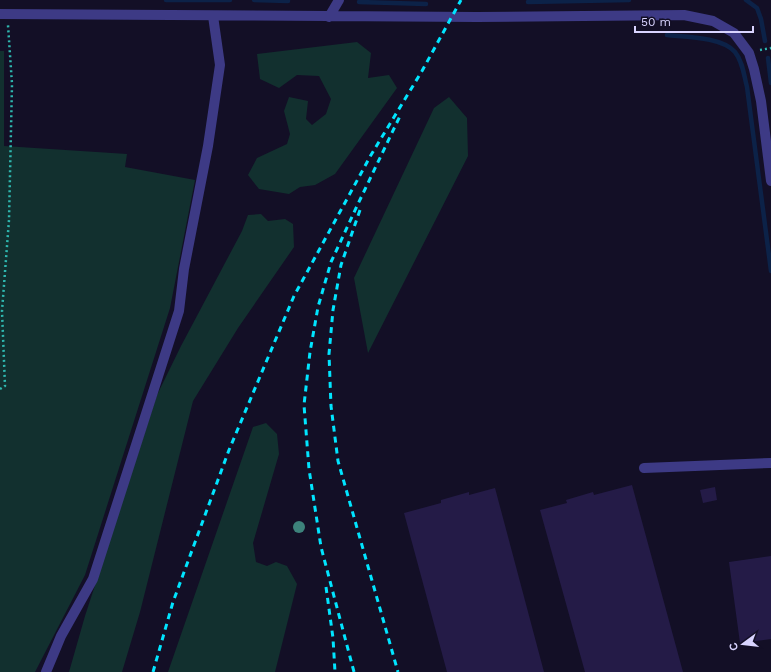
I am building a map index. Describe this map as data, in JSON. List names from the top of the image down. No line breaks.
{"scale_bar":"50 m","north":"left"}
